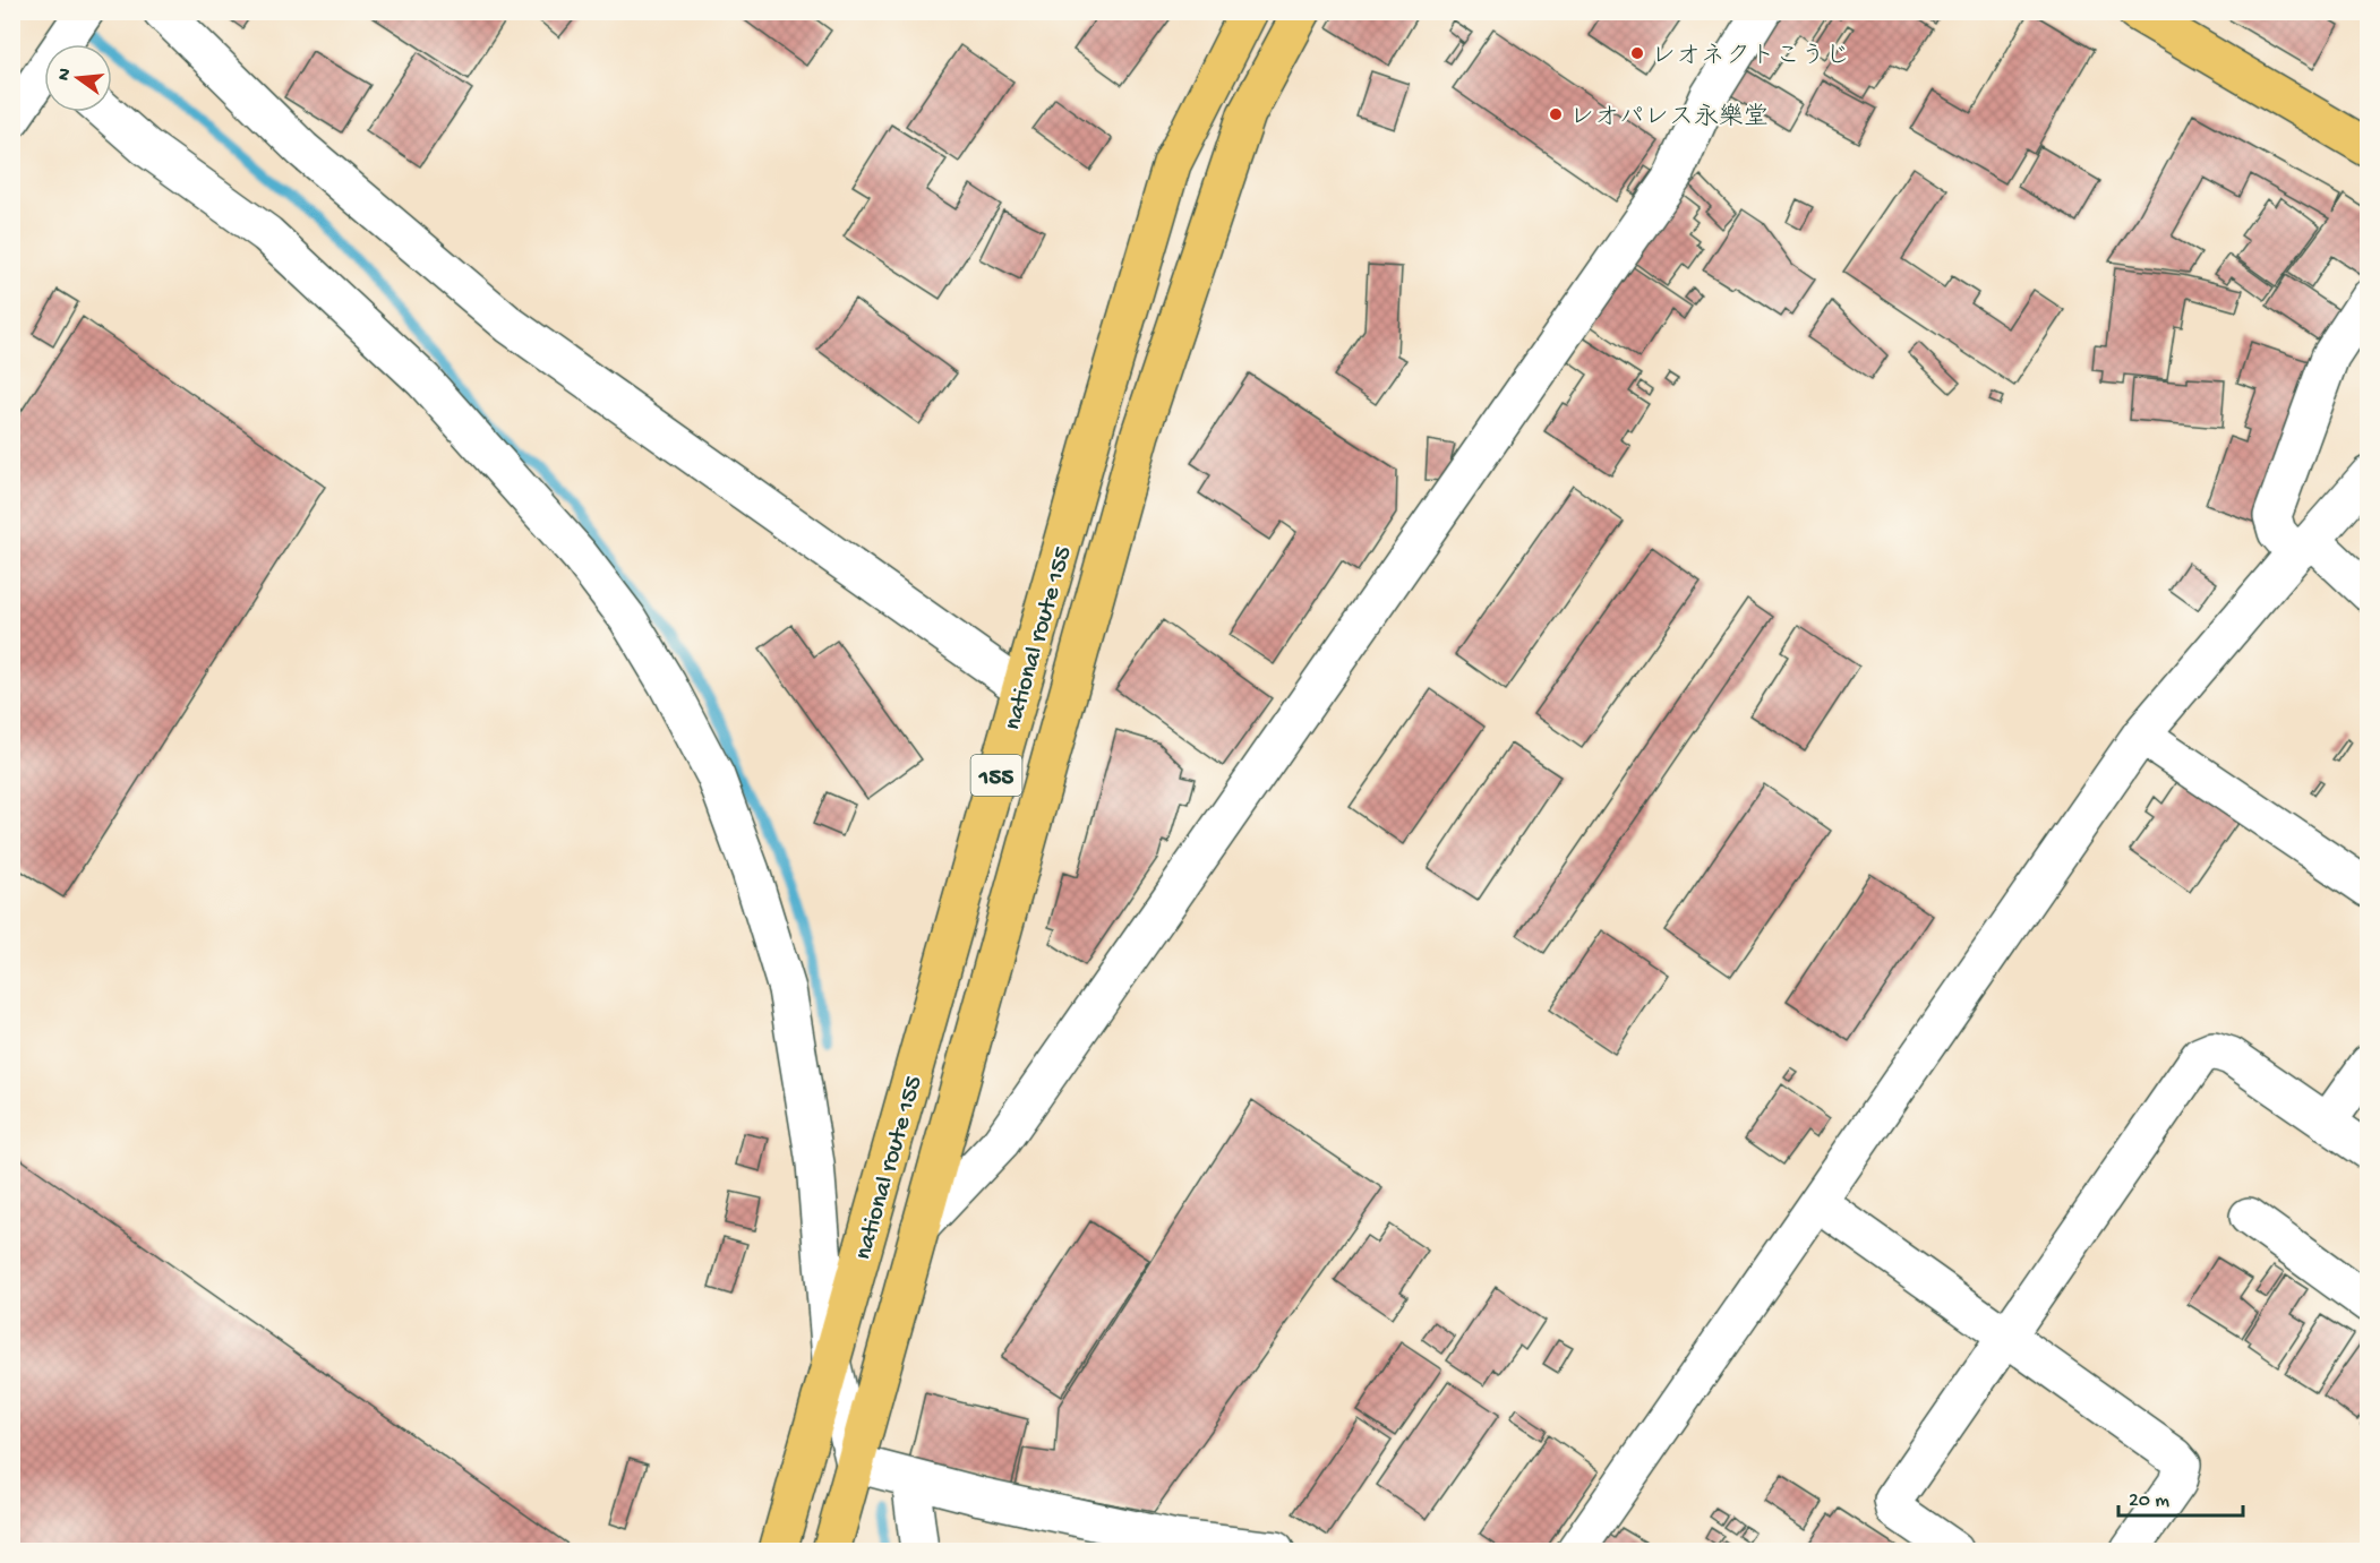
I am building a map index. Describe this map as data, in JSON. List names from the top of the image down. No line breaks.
{"streets":{"main road":["national route 155","155"]},"places":["レオネクトこうじ","レオパレス永樂堂"],"scale_bar":"20 m","north":"left"}
